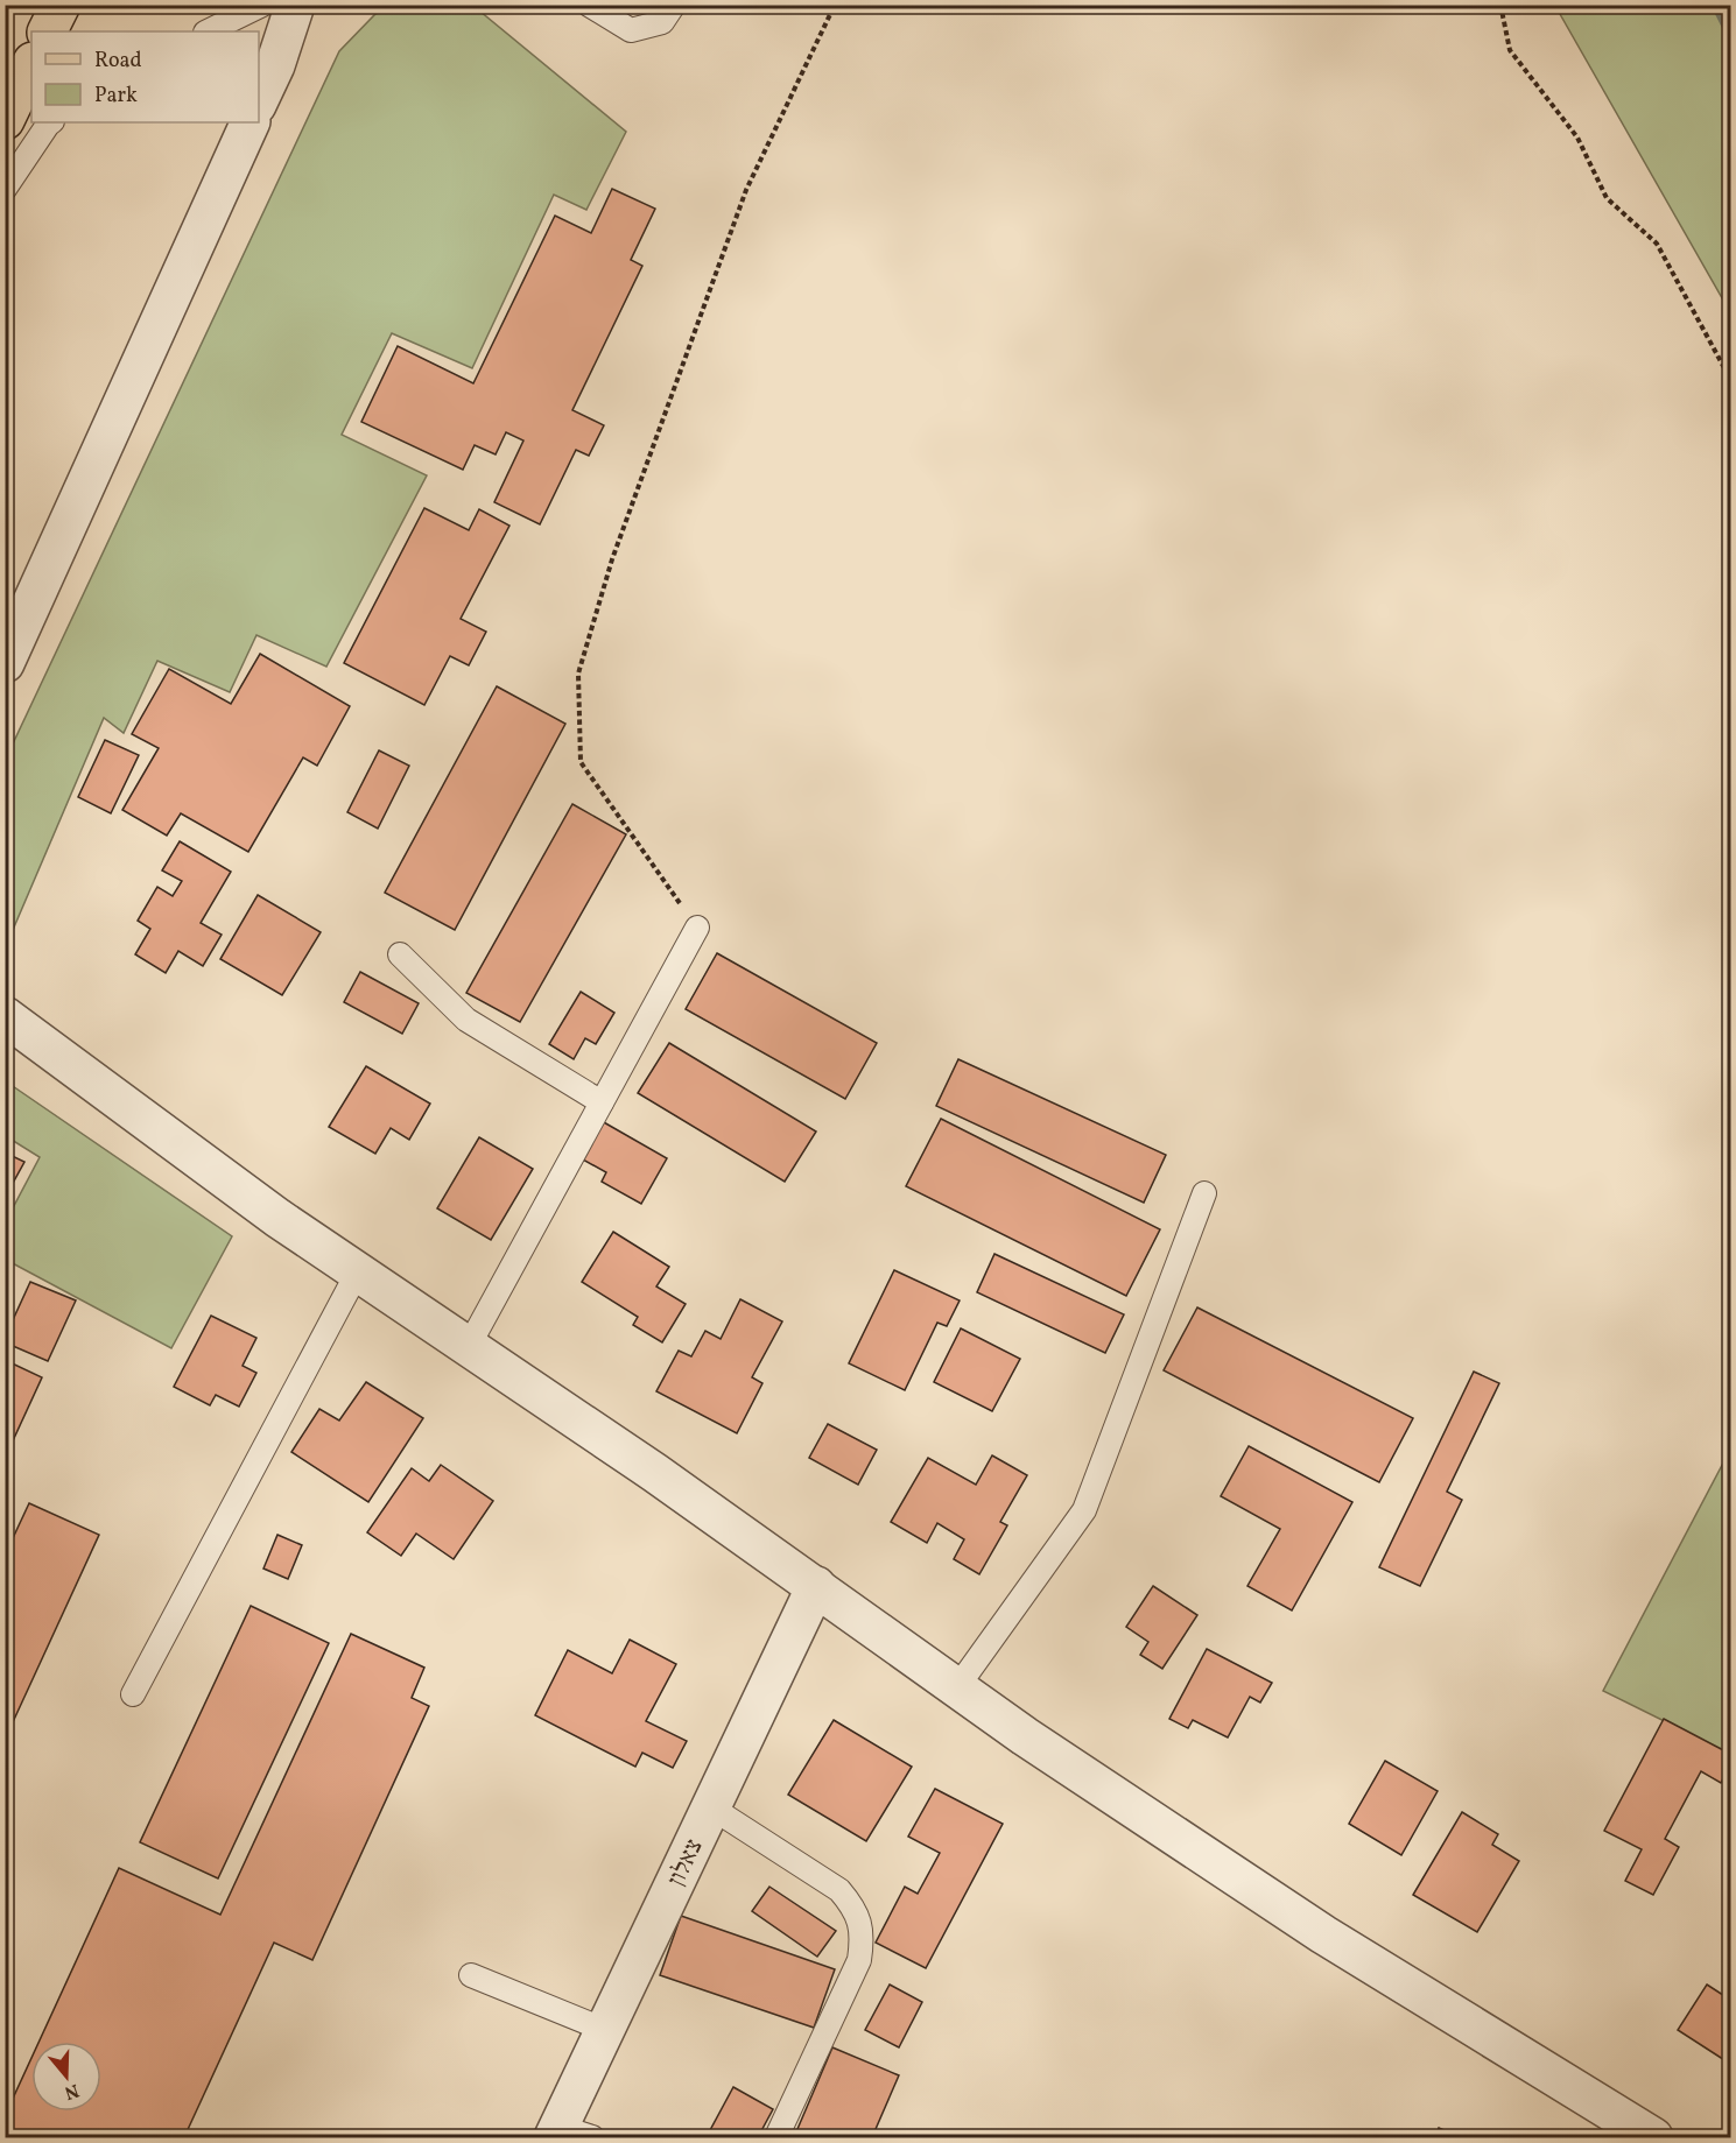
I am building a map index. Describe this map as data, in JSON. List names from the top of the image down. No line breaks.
{"streets":{"street":["צאלון"]},"legend":["Road","Park"],"north":"bottom"}
